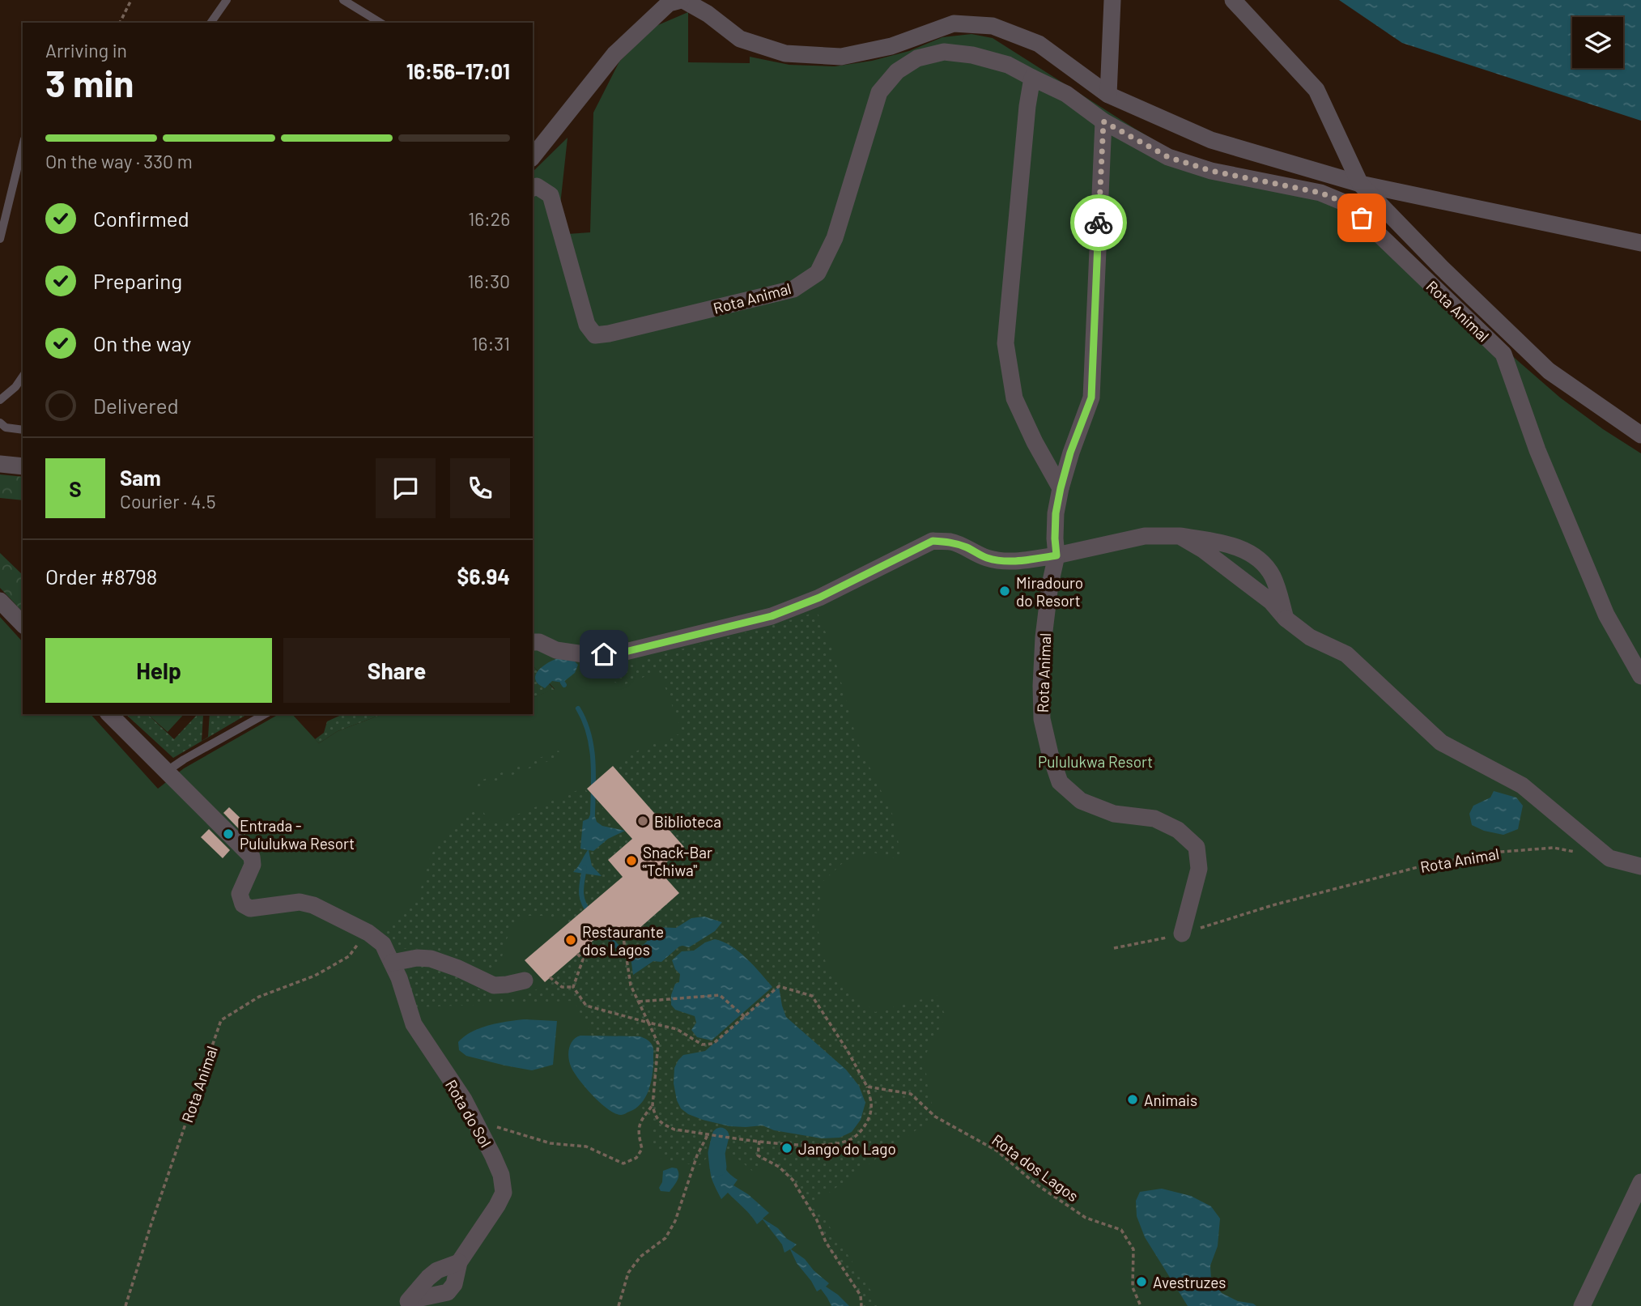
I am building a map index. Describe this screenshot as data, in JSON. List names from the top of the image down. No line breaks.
{"streets":{"street":["Rota Animal","Rota do Sol"],"path":["Rota dos Lagos"]},"parks":["Pululukwa Resort"],"places":["Miradouro do Resort","Biblioteca","Entrada - Pululukwa Resort","Snack-Bar \"Tchiwa\"","Restaurante dos Lagos","Animais","Jango do Lago","Avestruzes"],"page":{"heading":["3 min","Arriving in","16:56–17:01"],"panel":["Sam","Courier · 4.5","Order #8798","$6.94"],"bar":"On the way · 330 m","list":[["Confirmed","16:26"],["Preparing","16:30"],["On the way","16:31"],"Delivered"],"round":"S","buttons":["Help","Share"]}}
